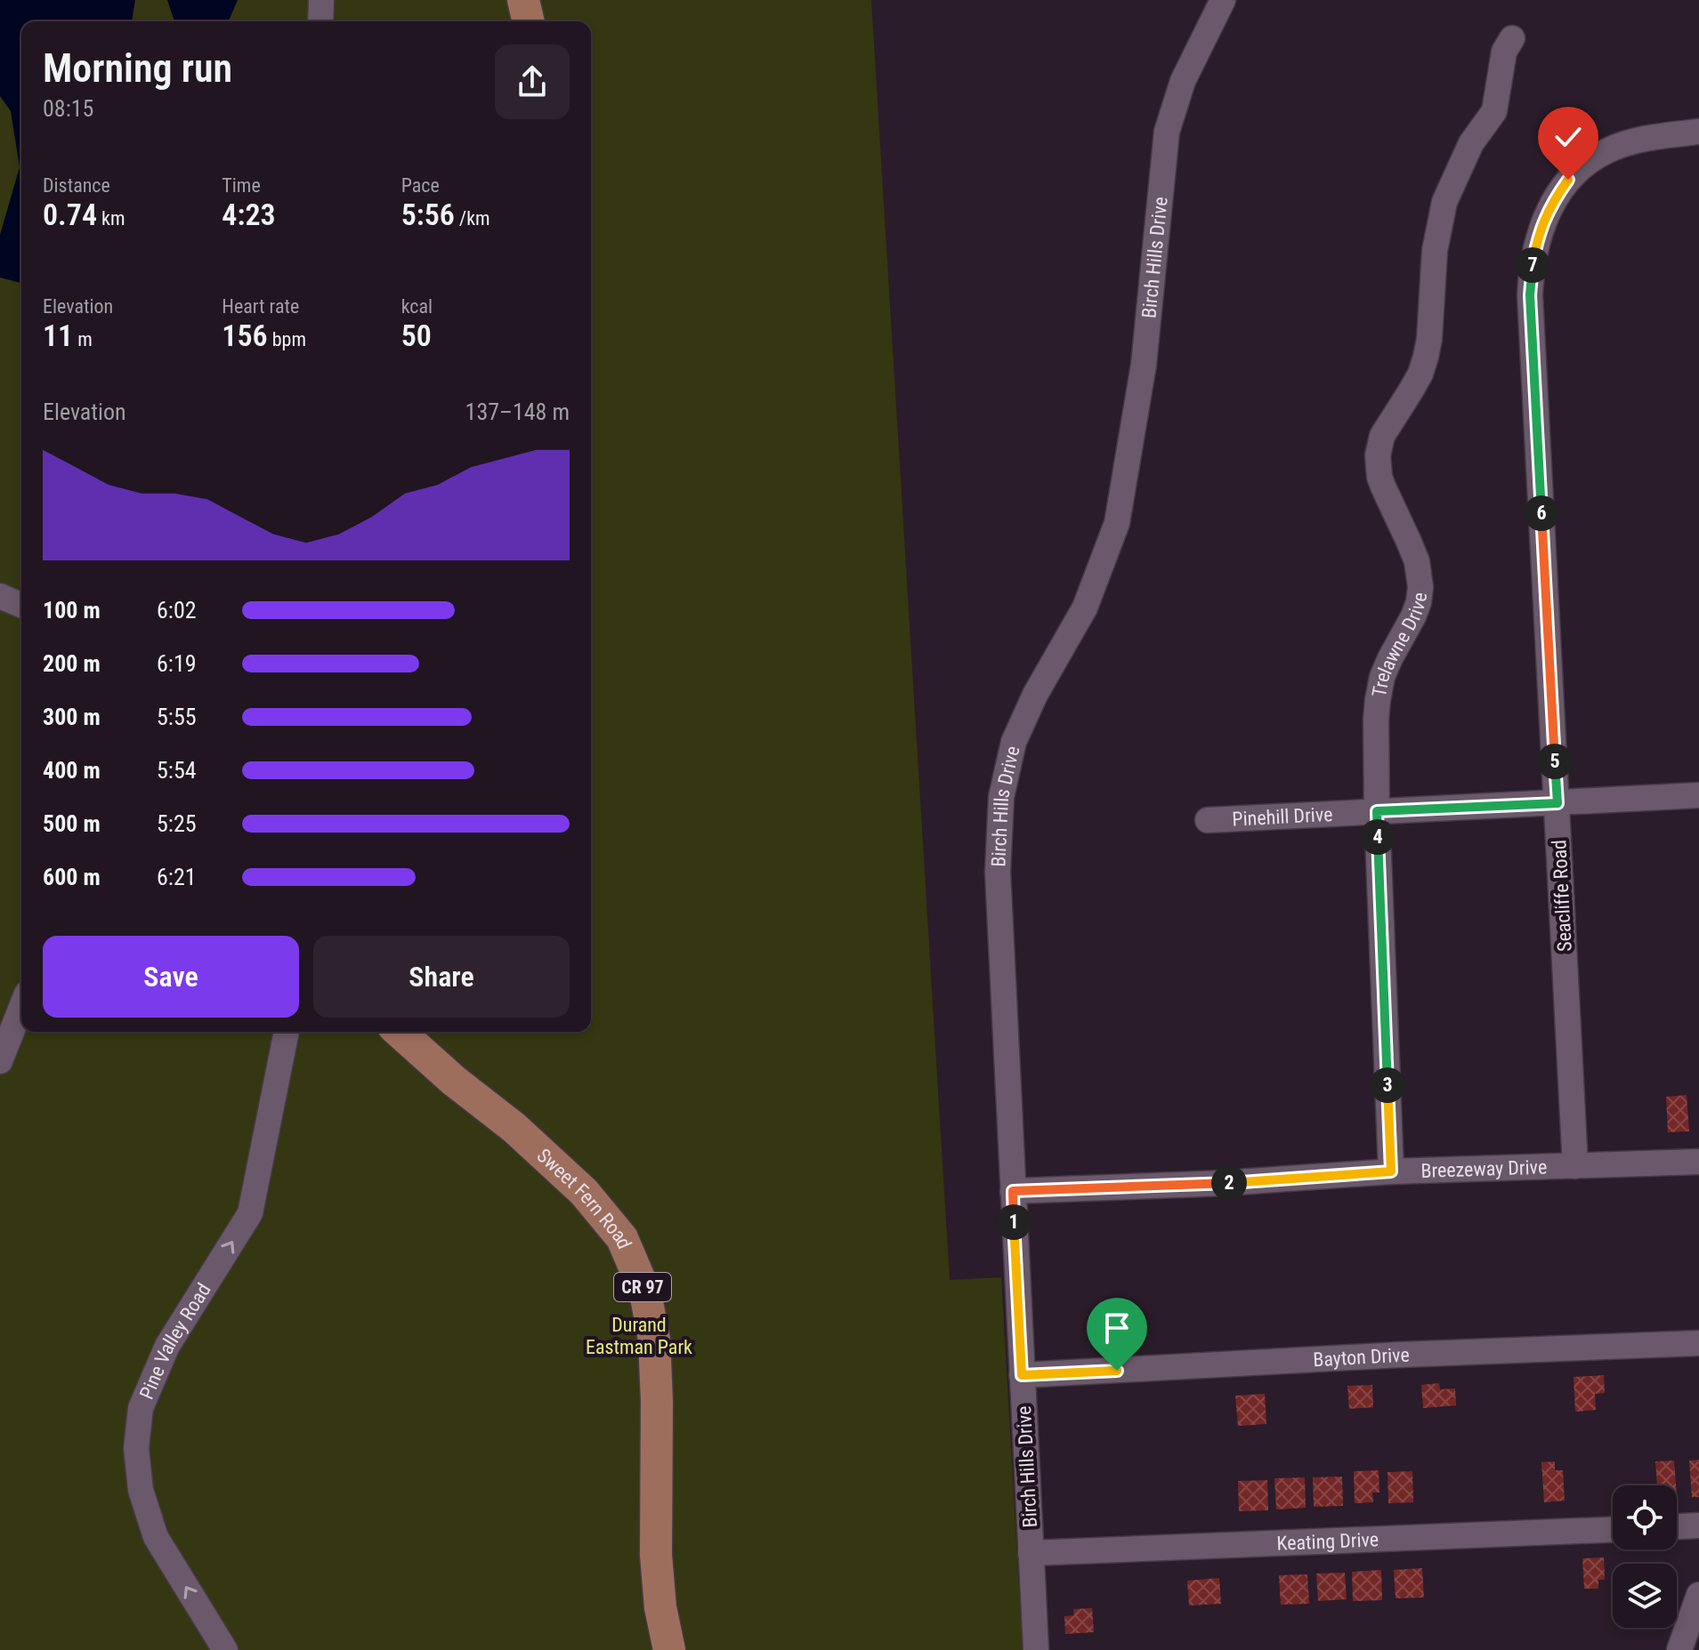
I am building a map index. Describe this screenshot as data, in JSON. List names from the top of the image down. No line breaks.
{"streets":{"main road":["Sweet Fern Road","CR 97"],"street":["Birch Hills Drive","Trelawne Drive","Pinehill Drive","Seacliffe Road","Breezeway Drive","Pine Valley Road","Bayton Drive","Keating Drive"]},"crossings":[["Birch Hills Drive","Breezeway Drive"],["Birch Hills Drive","Bayton Drive"],["Birch Hills Drive","Keating Drive"],["Trelawne Drive","Pinehill Drive"],["Trelawne Drive","Breezeway Drive"],["Pinehill Drive","Seacliffe Road"],["Seacliffe Road","Breezeway Drive"]],"one_way":["Pine Valley Road"],"parks":["Durand Eastman Park"],"page":{"heading":["Morning run","08:15"],"stats":[["Distance","0.74 km"],["Time","4:23"],["Pace","5:56 /km"],["Elevation","11 m"],["Heart rate","156 bpm"],["kcal","50"]],"pins":["7","6","5","4","3","2","1"],"chart":["Elevation","137–148 m"],"list":[{"name":"100 m","note":"6:02"},{"name":"200 m","note":"6:19"},{"name":"300 m","note":"5:55"},{"name":"400 m","note":"5:54"},{"name":"500 m","note":"5:25"},{"name":"600 m","note":"6:21"}],"buttons":["Save","Share"]}}
